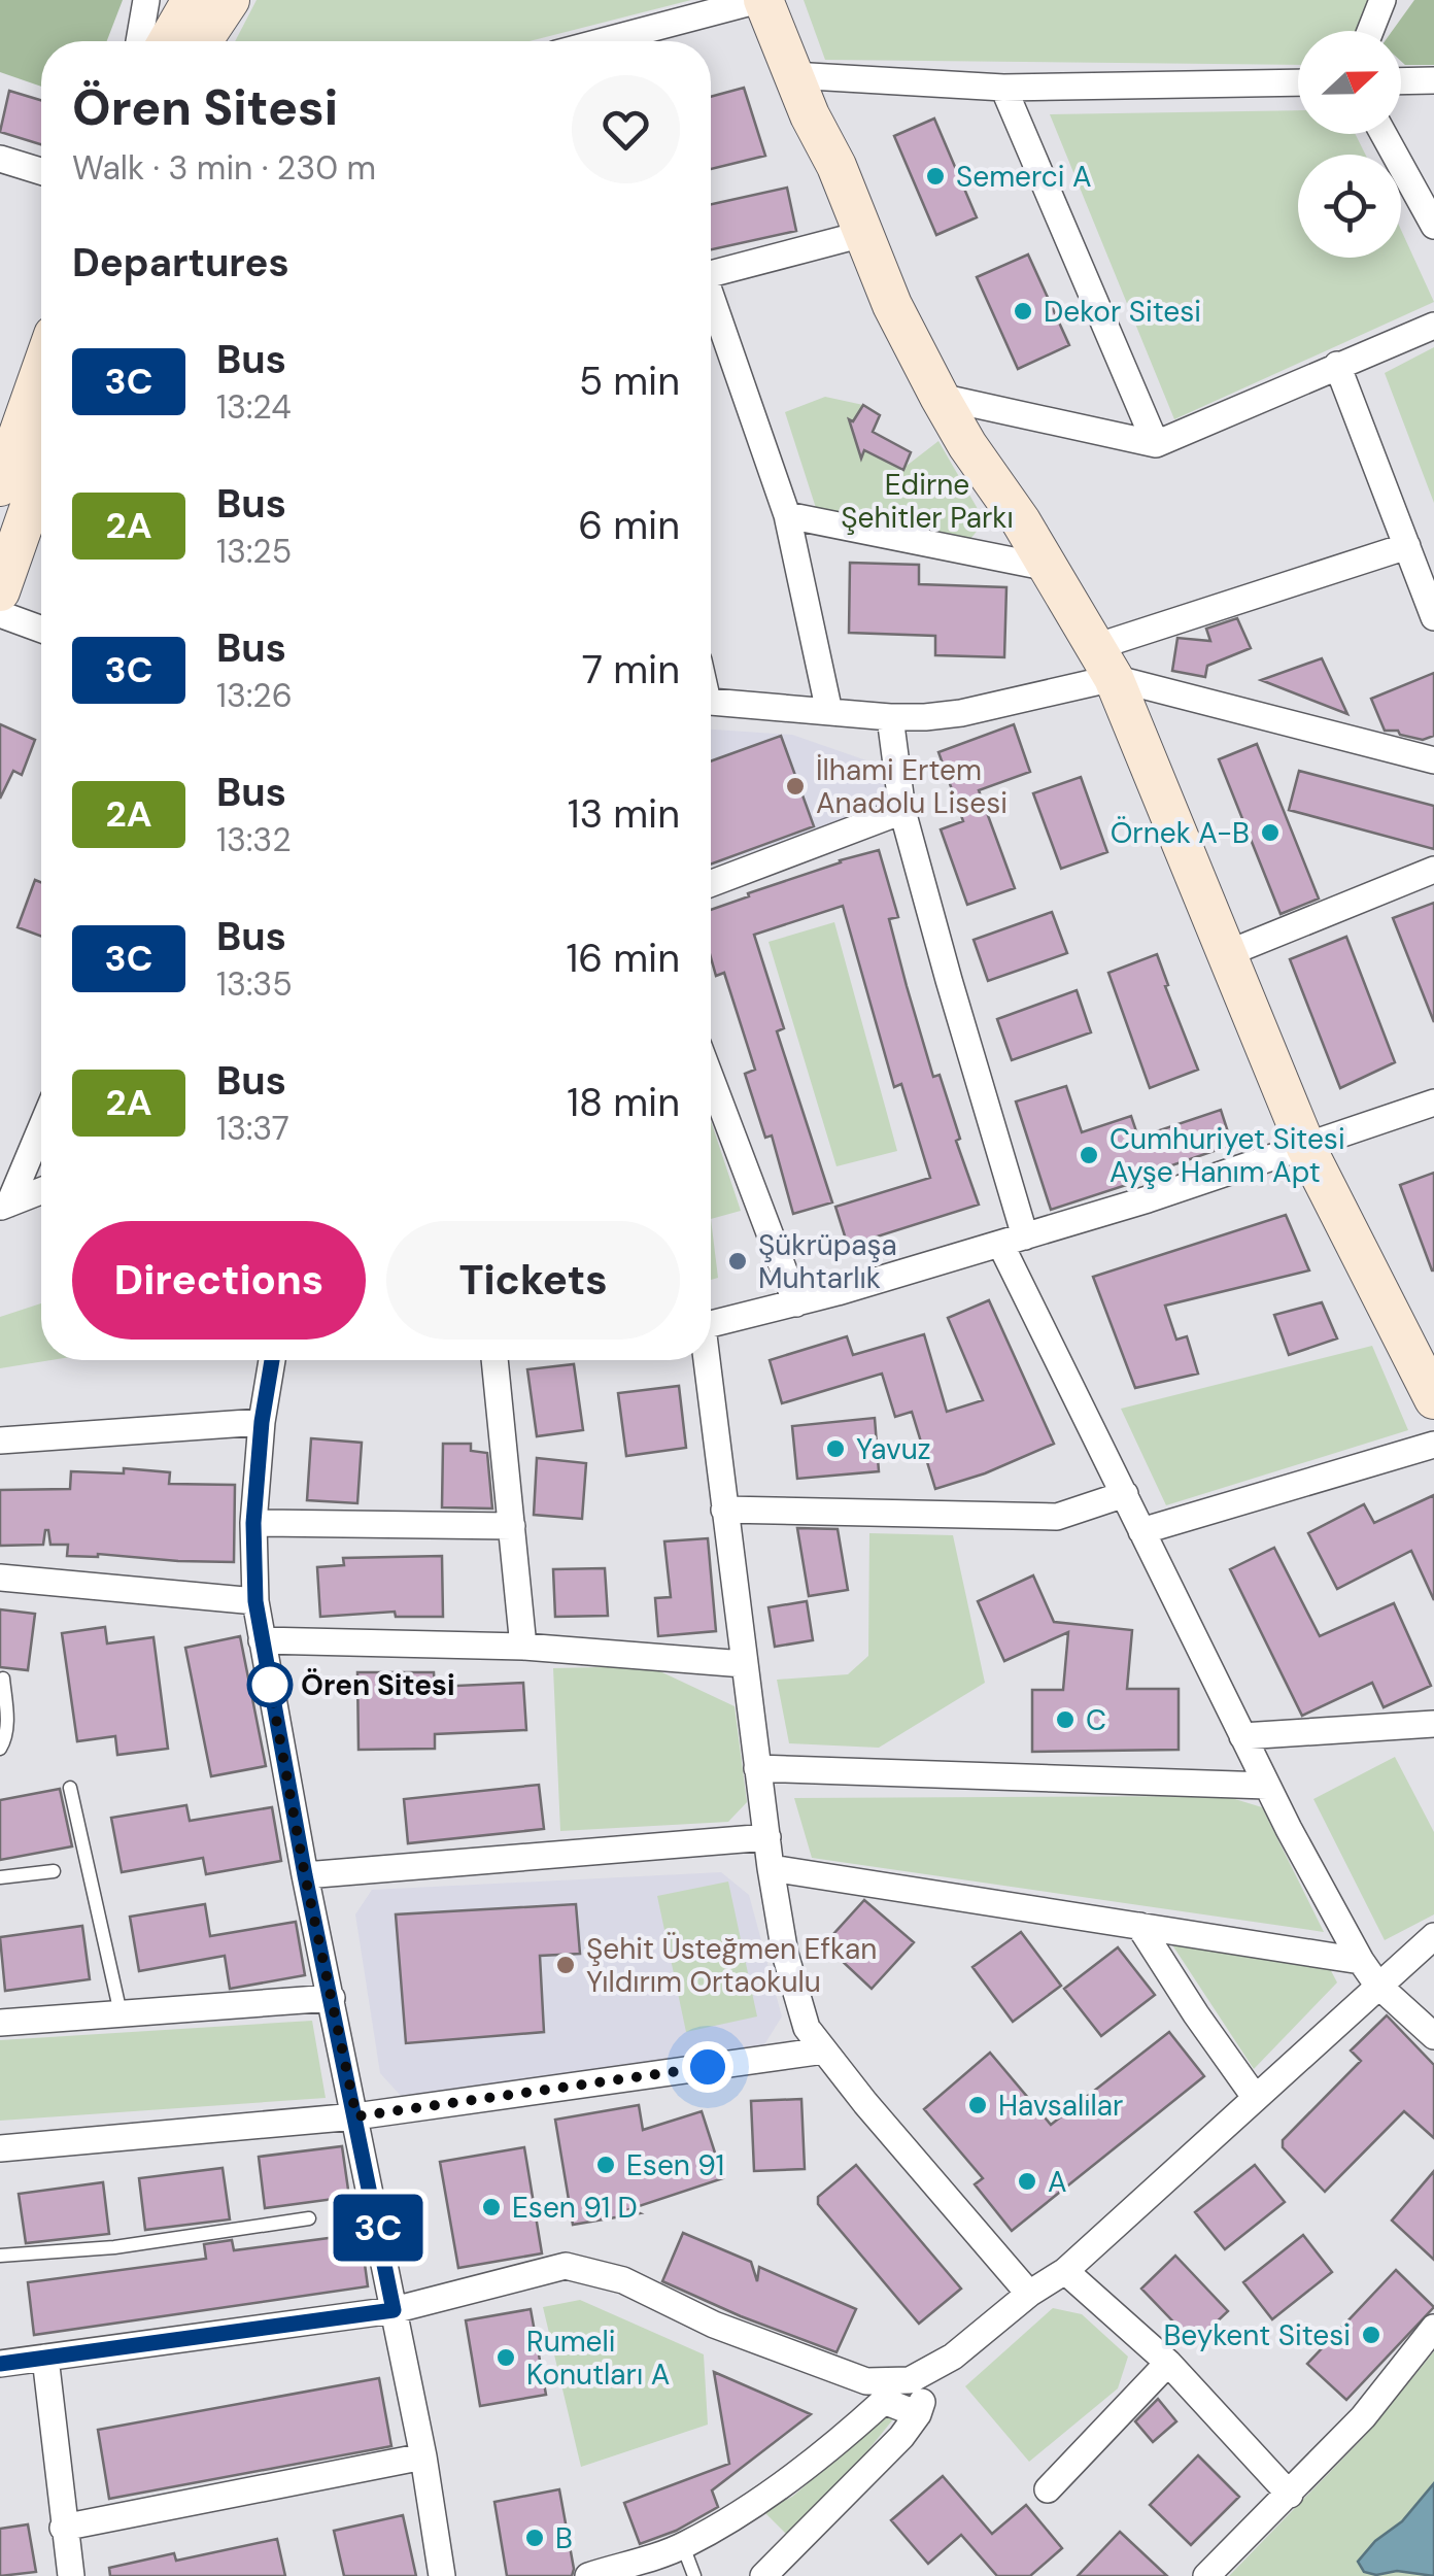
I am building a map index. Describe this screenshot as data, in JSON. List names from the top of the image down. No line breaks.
{"parks":["Edirne Şehitler Parkı"],"places":["Semerci A","Dekor Sitesi","İlhami Ertem Anadolu Lisesi","Örnek A-B","Cumhuriyet Sitesi Ayşe Hanım Apt","Şükrüpaşa Muhtarlık","Yavuz","Ören Sitesi","C","Şehit Üsteğmen Efkan Yıldırım Ortaokulu","Havsalılar","Esen 91","A","Esen 91 D","Beykent Sitesi","Rumeli Konutları A","B"],"lines":["bus line 3C"],"north":"right","page":{"on_map":"3C","heading":[["Ören Sitesi","Walk · 3 min · 230 m"],"Departures"],"list":[{"mark":"3C","name":"Bus","note":"13:24","value":"5 min"},{"mark":"2A","name":"Bus","note":"13:25","value":"6 min"},{"mark":"3C","name":"Bus","note":"13:26","value":"7 min"},{"mark":"2A","name":"Bus","note":"13:32","value":"13 min"},{"mark":"3C","name":"Bus","note":"13:35","value":"16 min"},{"mark":"2A","name":"Bus","note":"13:37","value":"18 min"}],"buttons":["Directions","Tickets"]}}
